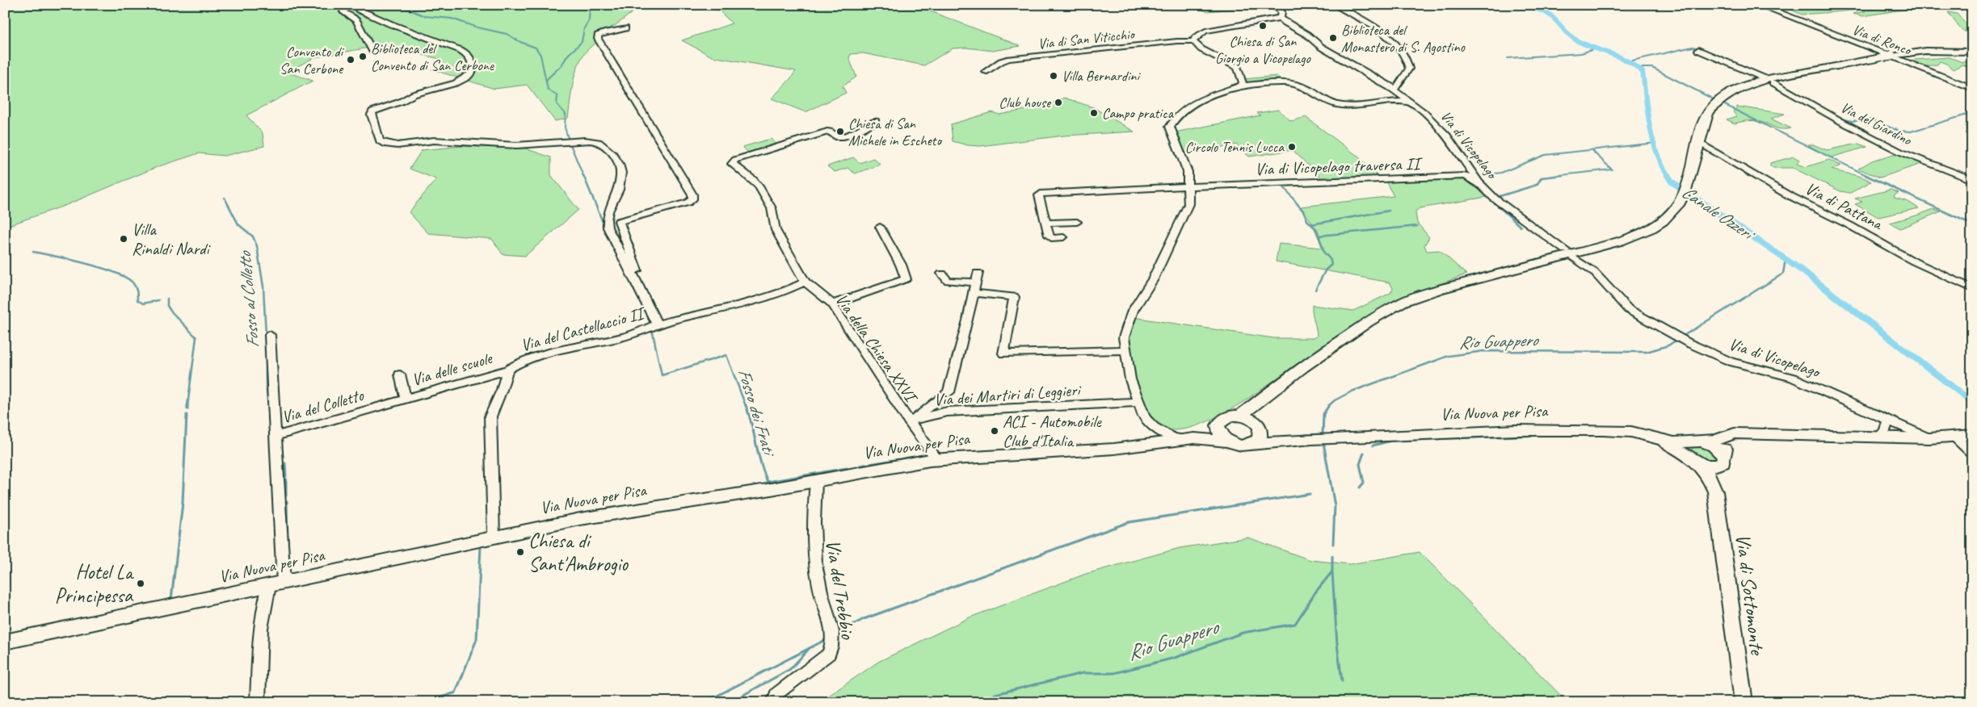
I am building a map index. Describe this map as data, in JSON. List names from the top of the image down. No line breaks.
{"streets":{"main road":["Via Nuova per Pisa","Via di Sottomonte"],"street":["Via di San Viticchio","Via di Ronco","Via del Giardino","Via di Vicopelago","Via di Vicopelago traversa II","Via di Pattana","Via del Castellaccio II","Via della Chiesa XXVI","Via delle scuole","Via dei Martiri di Leggieri","Via del Colletto","Via del Trebbio"]},"crossings":[["Via di Vicopelago","Via di Vicopelago traversa II"],["Via del Castellaccio II","Via della Chiesa XXVI"],["Via del Castellaccio II","Via delle scuole"],["Via del Castellaccio II","Via Nuova per Pisa"],["Via della Chiesa XXVI","Via dei Martiri di Leggieri"],["Via della Chiesa XXVI","Via Nuova per Pisa"],["Via delle scuole","Via del Colletto"],["Via Nuova per Pisa","Via del Trebbio"]],"water":["Canale Ozzeri","Fosso al Colletto","Rio Guappero","Fosso dei Frati"],"places":["Chiesa di San Giorgio a Vicopelago","Biblioteca del Monastero di S. Agostino","Biblioteca del Convento di San Cerbone","Convento di San Cerbone","Villa Bernardini","Club house","Campo pratica","Chiesa di San Michele in Escheto","Circolo Tennis Lucca","Villa Rinaldi Nardi","ACI - Automobile Club d'Italia","Chiesa di Sant'Ambrogio","Hotel La Principessa"]}
